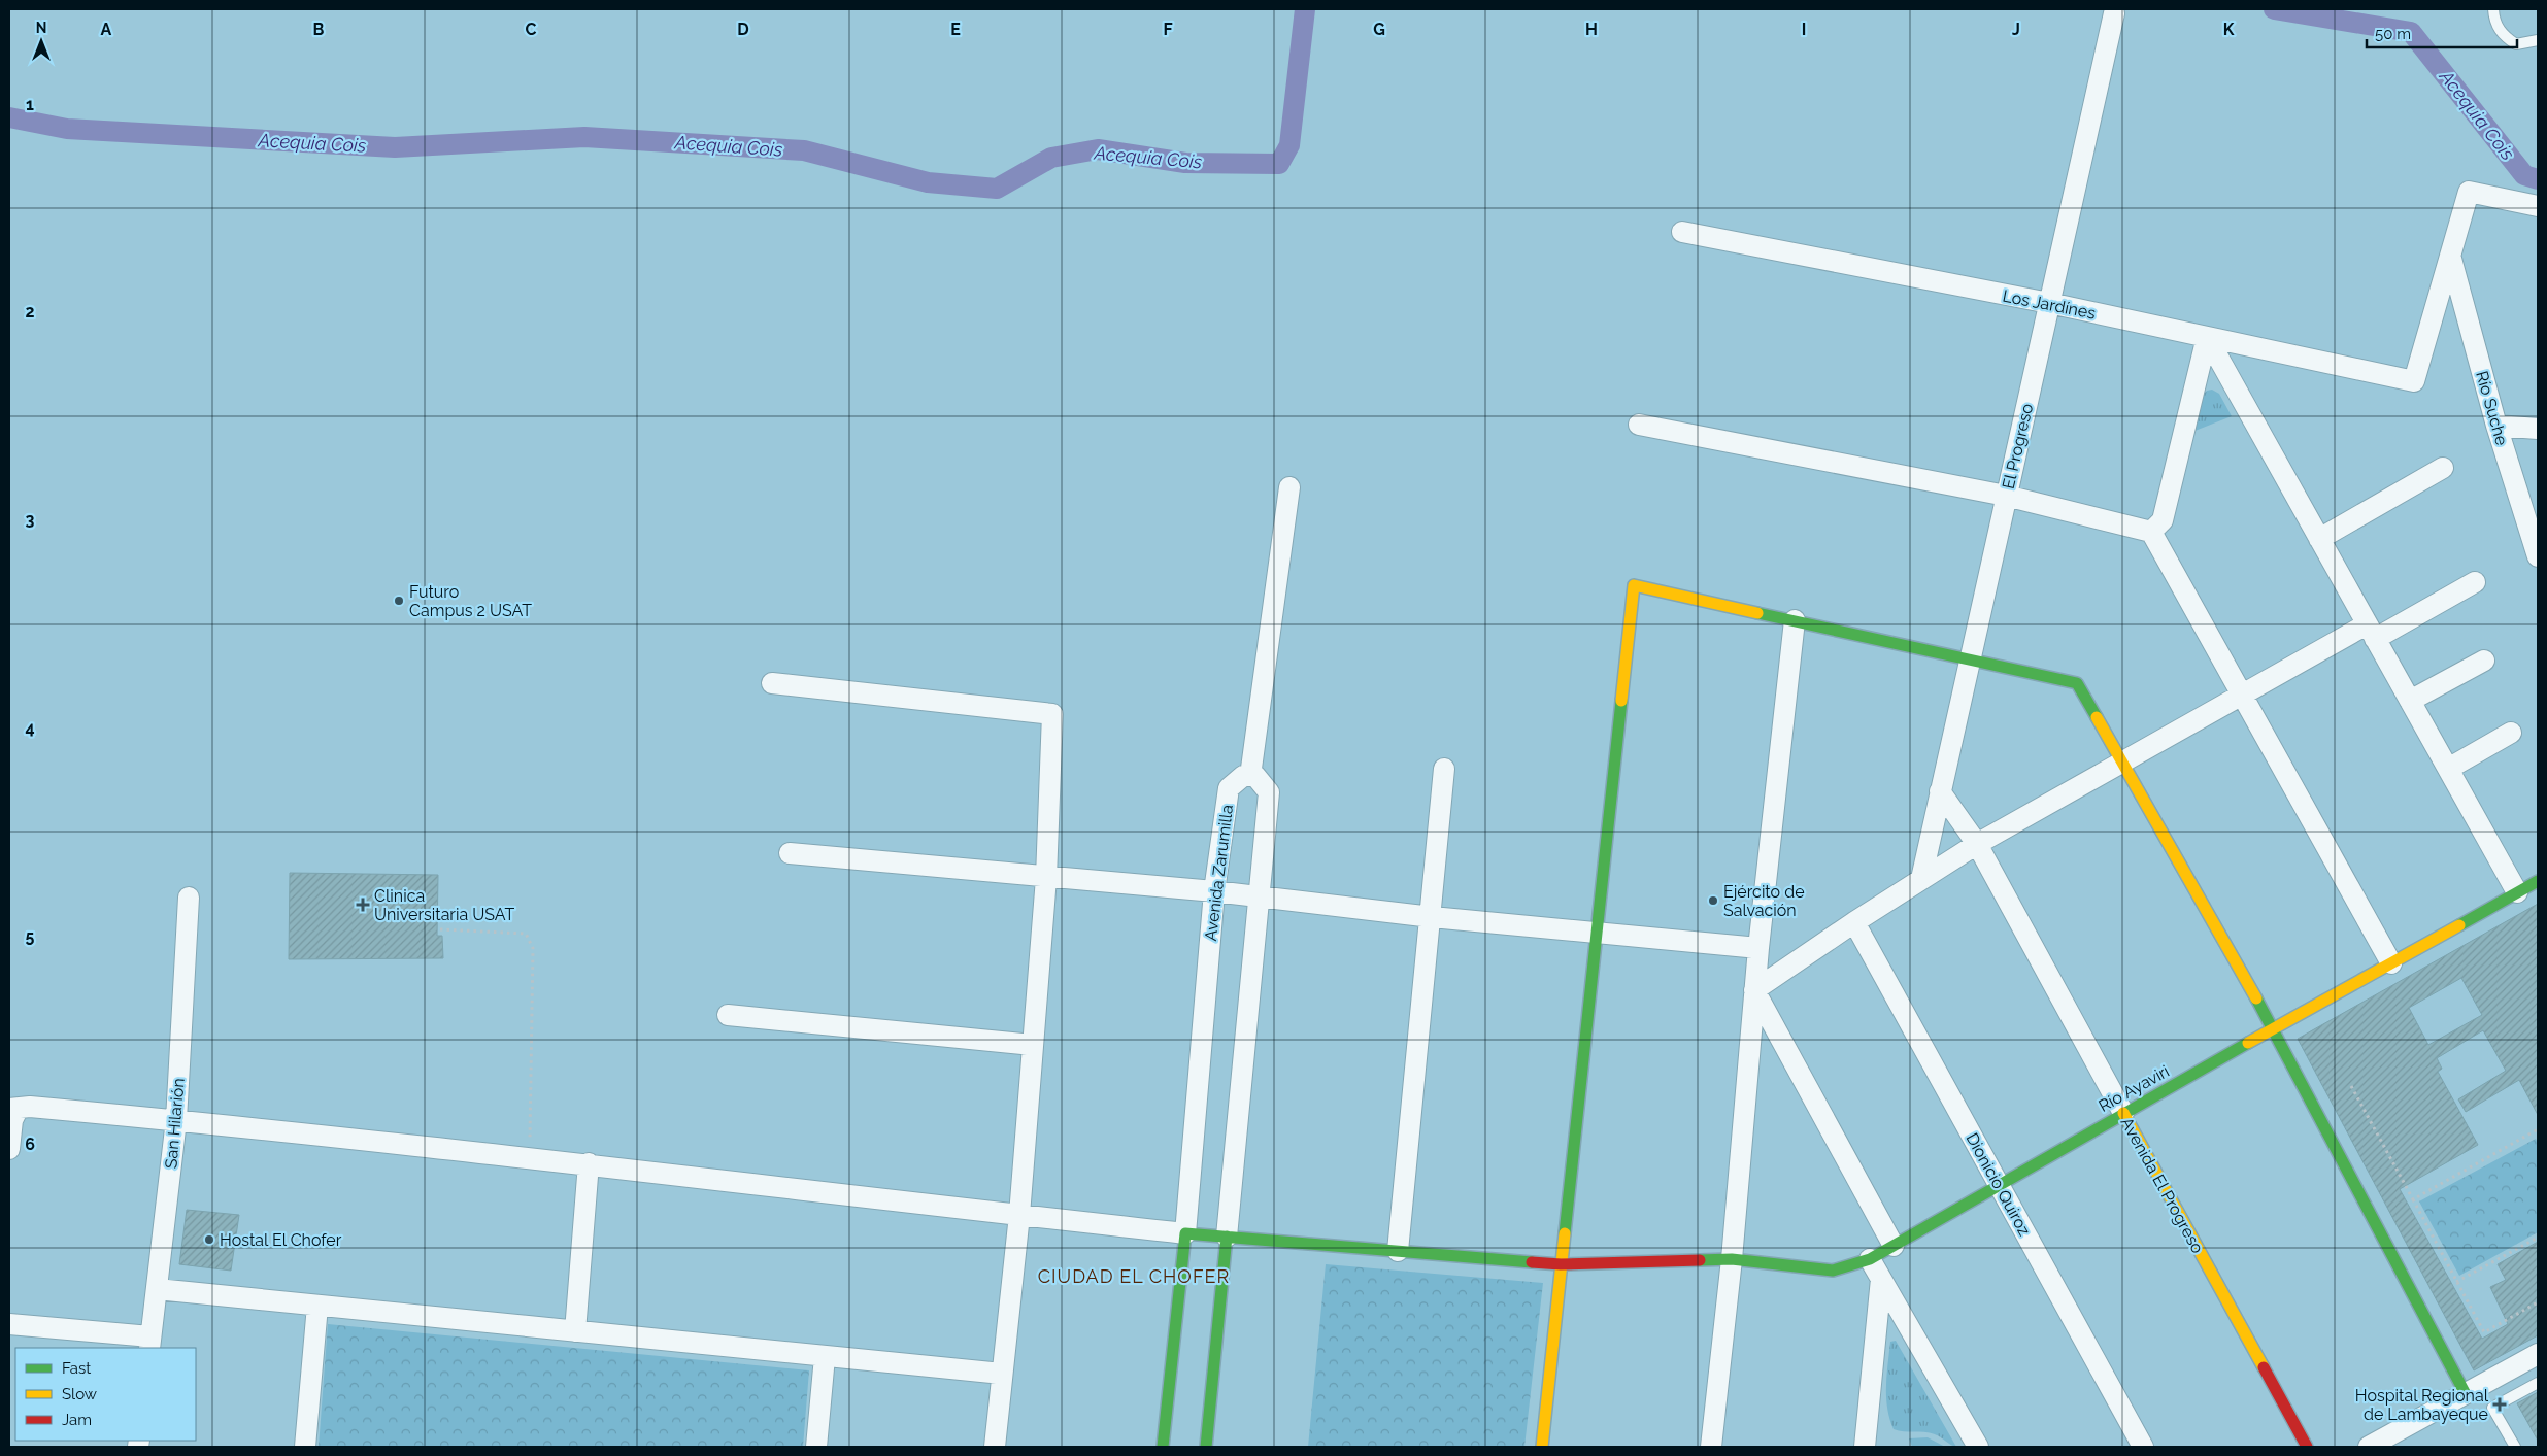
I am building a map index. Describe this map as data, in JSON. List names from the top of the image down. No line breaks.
{"streets":{"street":["Los Jardínes","Río Suche","El Progreso","Avenida Zarumilla","Río Ayaviri","San Hilarión","Dionicio Quiroz","Avenida El Progreso"]},"crossings":[["Los Jardínes","Río Suche"],["Los Jardínes","El Progreso"],["El Progreso","Avenida El Progreso"],["Avenida Zarumilla","Río Ayaviri"],["Río Ayaviri","Dionicio Quiroz"],["Río Ayaviri","Avenida El Progreso"]],"districts":["CIUDAD EL CHOFER"],"water":["Acequia Cois"],"places":{"other":["Futuro Campus 2 USAT","Ejército de Salvación","Hostal El Chofer"],"health":["Clinica Universitaria USAT","Hospital Regional de Lambayeque"]},"legend":["Fast","Slow","Jam"],"scale_bar":"50 m","north":"top","grid":{"columns":["A","B","C","D","E","F","G","H","I","J","K"],"rows":["1","2","3","4","5","6"]}}
